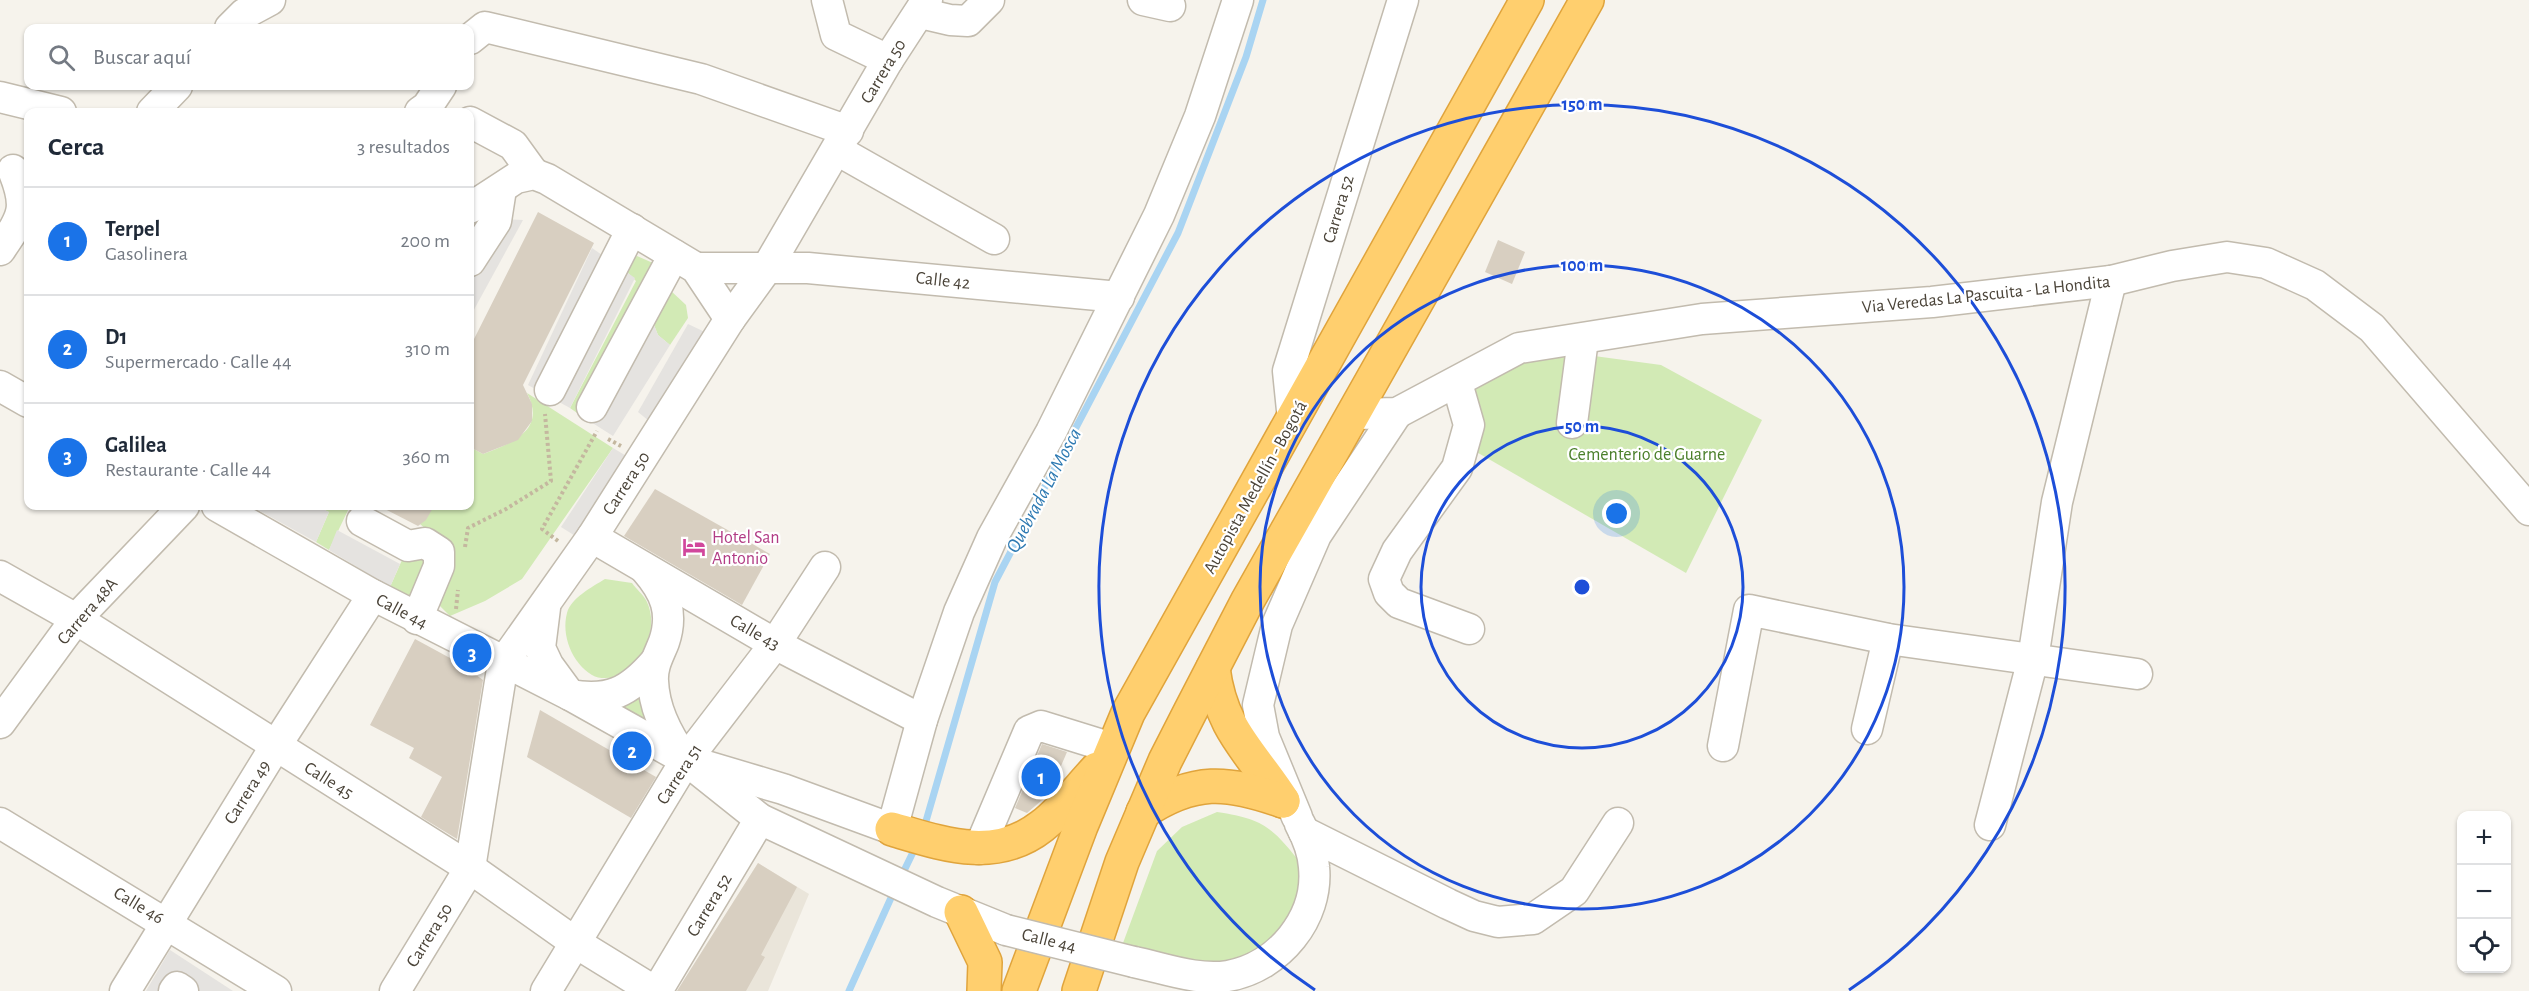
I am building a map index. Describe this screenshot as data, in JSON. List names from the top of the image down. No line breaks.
{"streets":{"highway":["Autopista Medellín - Bogotá"],"street":["Carrera 50","Carrera 52","Calle 42","Via Veredas La Pascuita - La Hondita","Carrera 48A","Calle 44","Calle 43","Carrera 51","Calle 45","Carrera 49","Calle 46"]},"crossings":[["Carrera 50","Calle 42"],["Carrera 50","Calle 44"],["Carrera 50","Calle 43"],["Carrera 50","Calle 45"],["Carrera 52","Autopista Medellín - Bogotá"],["Carrera 52","Calle 44"],["Carrera 52","Calle 45"],["Via Veredas La Pascuita - La Hondita","Calle 44"],["Carrera 48A","Calle 45"],["Calle 44","Calle 43"],["Calle 44","Carrera 51"],["Calle 44","Carrera 49"],["Calle 43","Carrera 51"],["Carrera 51","Calle 45"],["Calle 45","Carrera 49"],["Carrera 49","Calle 46"]],"water":["Quebrada La Mosca"],"parks":["Cementerio de Guarne"],"places":{"hotel":["Hotel San Antonio"]},"page":{"search":"Buscar aquí","heading":["Cerca","3 resultados"],"list":[{"mark":"1","name":"Terpel","note":"Gasolinera","value":"200 m"},{"mark":"2","name":"D1","note":"Supermercado · Calle 44","value":"310 m"},{"mark":"3","name":"Galilea","note":"Restaurante · Calle 44","value":"360 m"}],"pins":["3","2","1"],"map_buttons":["+","−"]},"rings":["150 m","100 m","50 m"]}
